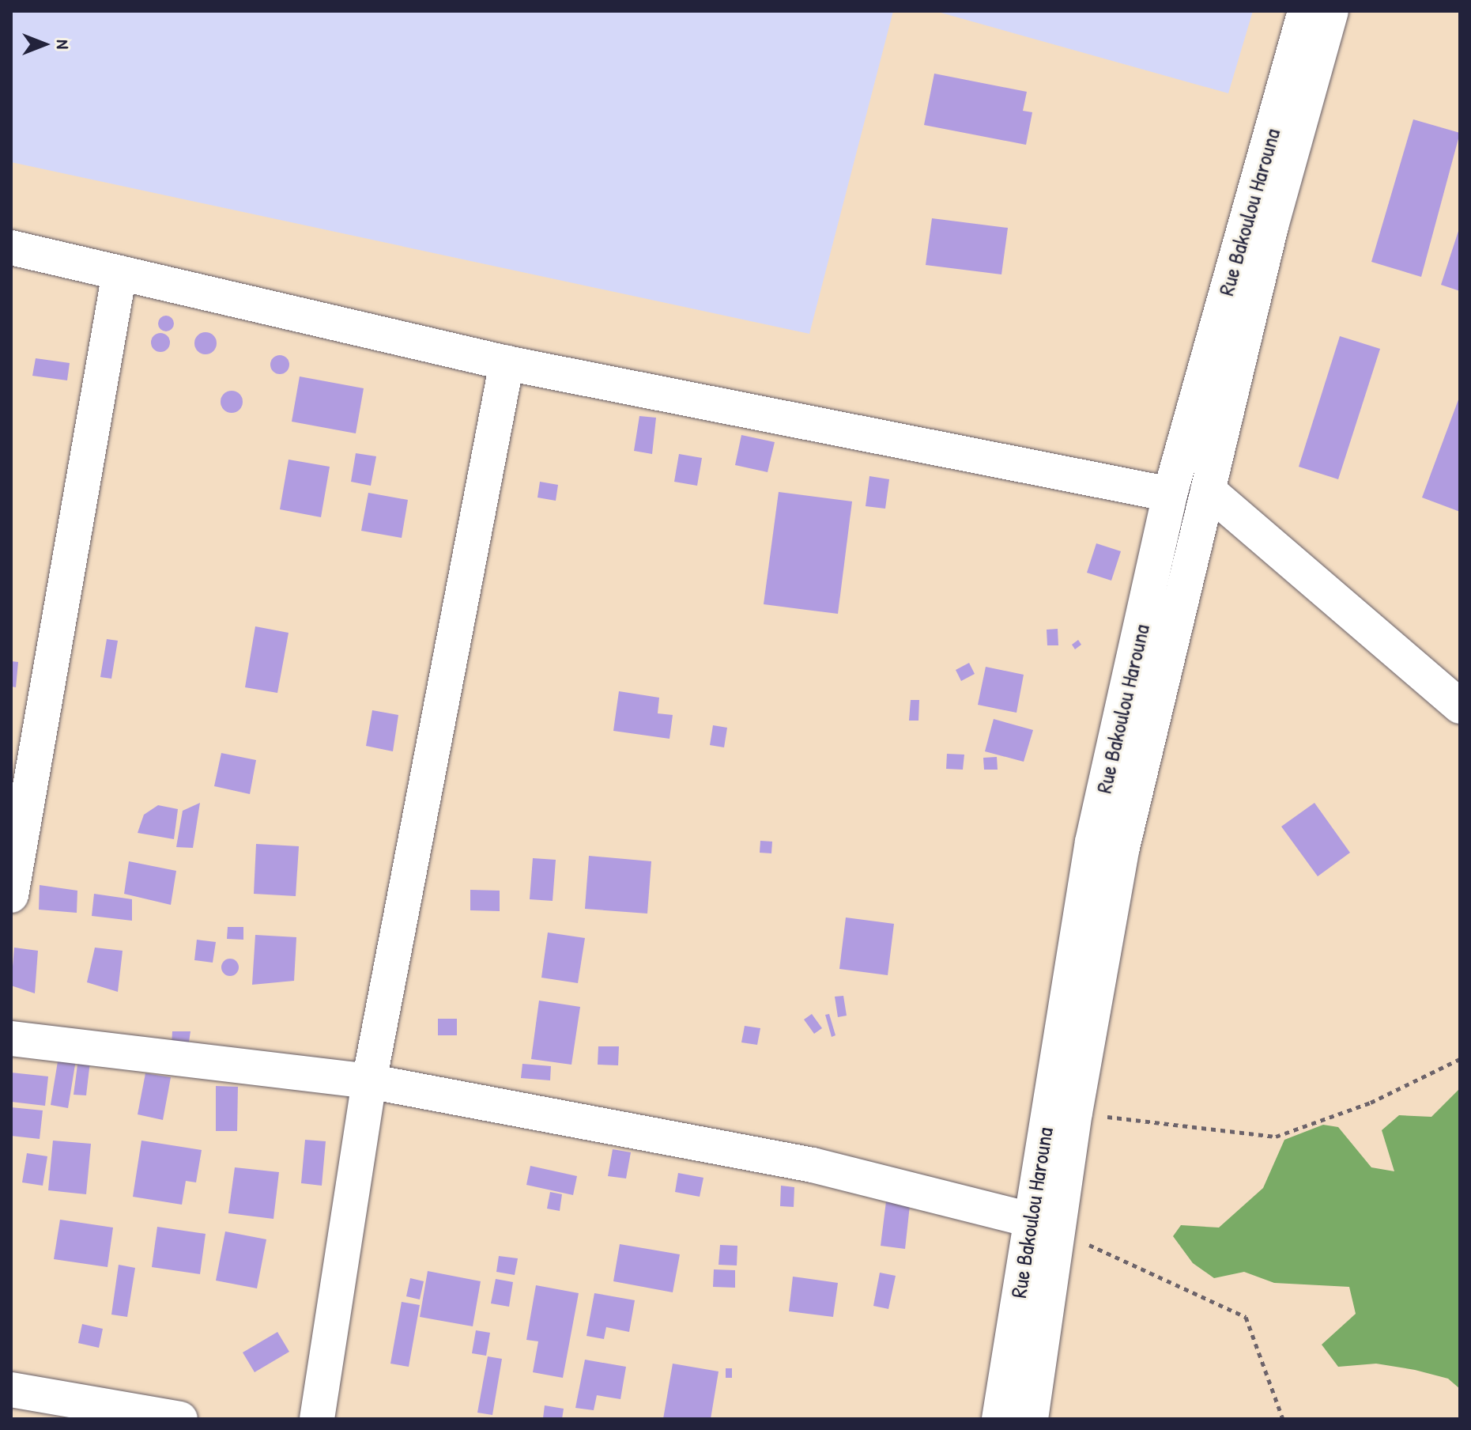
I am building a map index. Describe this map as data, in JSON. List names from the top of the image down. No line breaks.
{"streets":{"main road":["Rue Bakoulou Harouna"]},"north":"right"}
